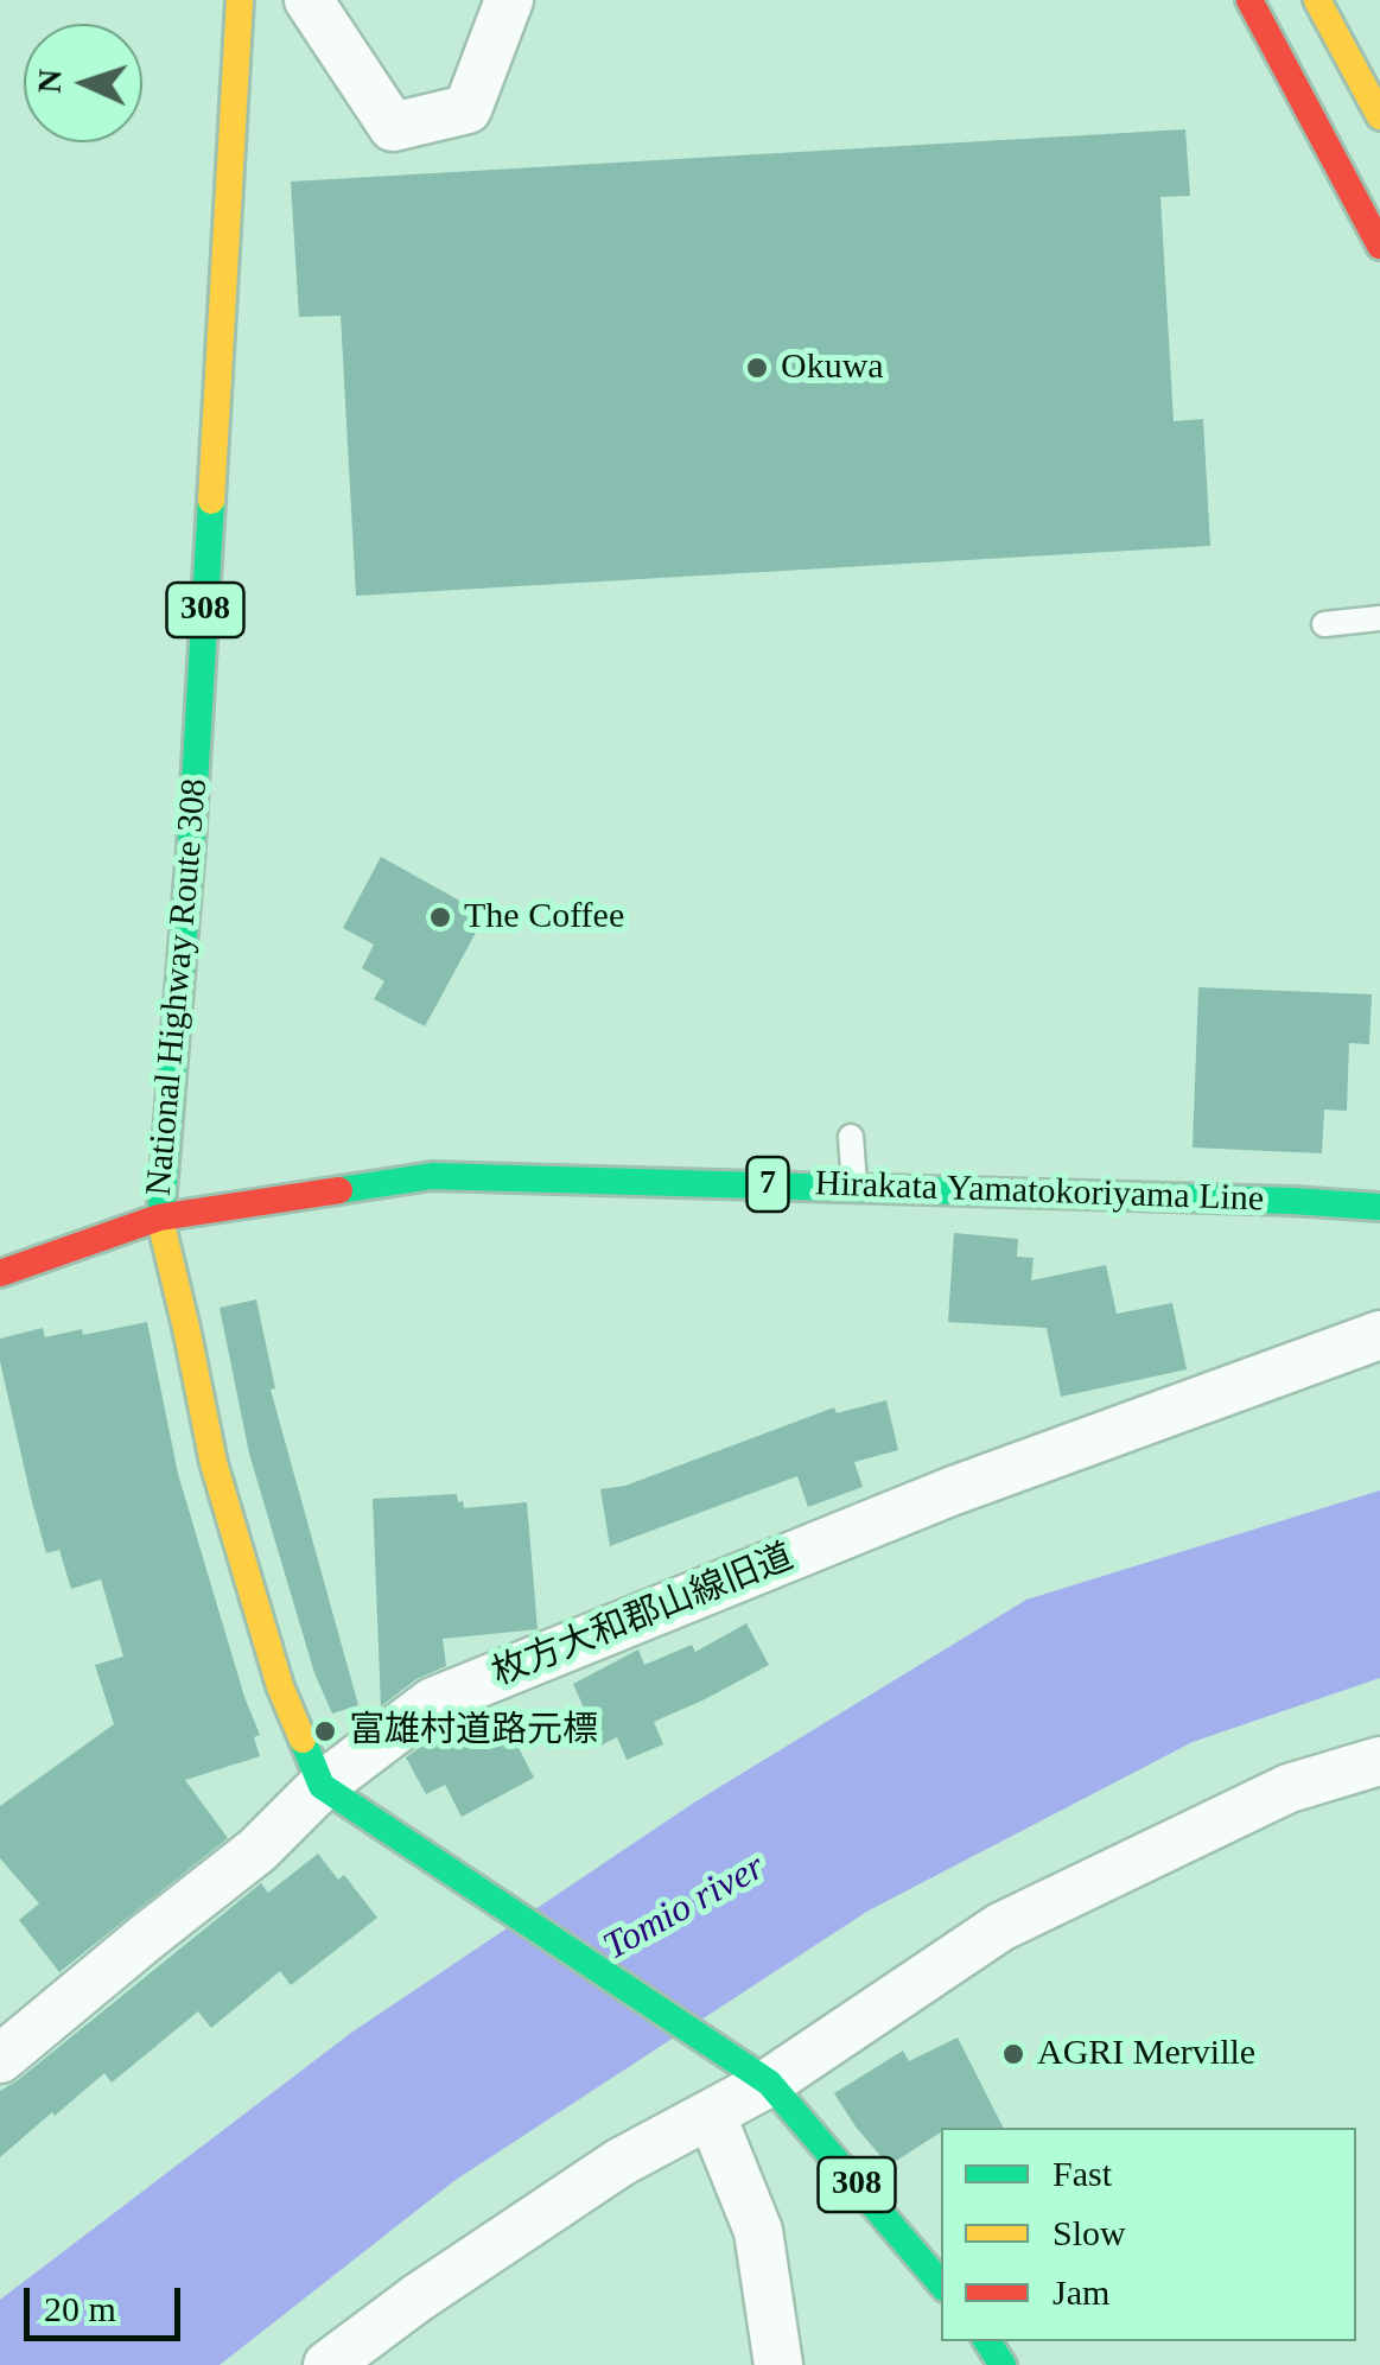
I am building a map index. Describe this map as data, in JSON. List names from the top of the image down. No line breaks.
{"streets":{"main road":["308","National Highway Route 308","7","Hirakata Yamatokoriyama Line"],"street":["枚方大和郡山線旧道"]},"crossings":[["308","National Highway Route 308"],["308","枚方大和郡山線旧道"],["National Highway Route 308","Hirakata Yamatokoriyama Line"],["National Highway Route 308","枚方大和郡山線旧道"]],"water":["Tomio river"],"places":["Okuwa","The Coffee","富雄村道路元標","AGRI Merville"],"legend":["Fast","Slow","Jam"],"scale_bar":"20 m","north":"left"}
